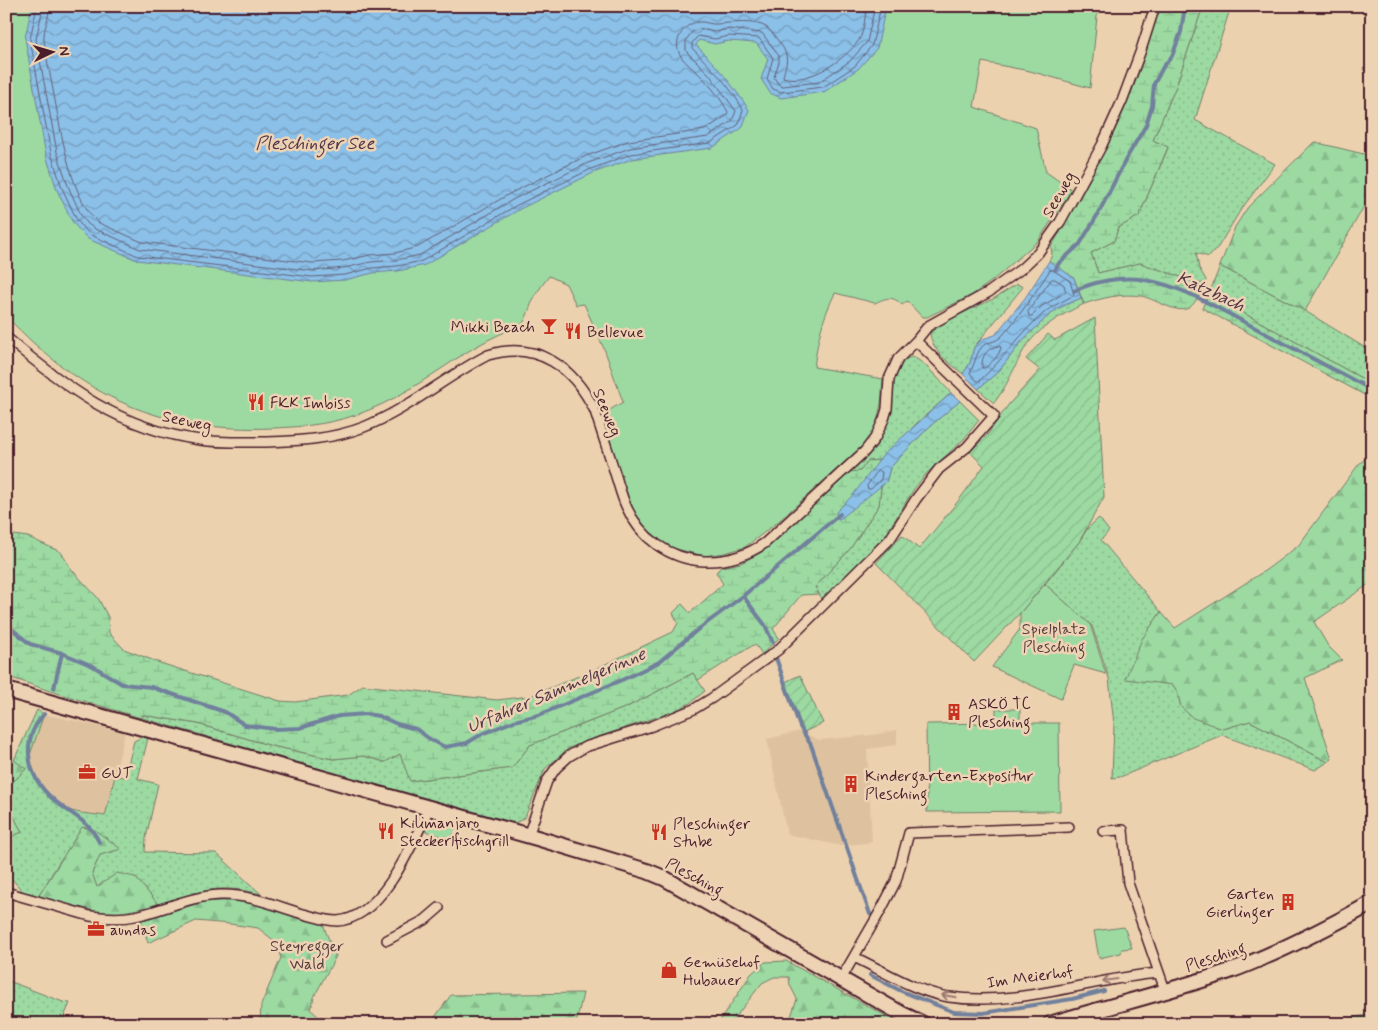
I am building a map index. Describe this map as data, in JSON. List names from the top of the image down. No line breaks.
{"streets":{"main road":["Plesching"],"street":["Seeweg","Im Meierhof"]},"one_way":["Im Meierhof"],"water":["Pleschinger See","Katzbach","Urfahrer Sammelgerinne"],"parks":["Spielplatz Plesching","Steyregger Wald"],"places":{"bar":["Mikki Beach"],"restaurant":["Bellevue","FKK Imbiss","Kilimanjaro Steckerlfischgrill","Pleschinger Stube"],"building":["ASKÖ TC Plesching","Kindergarten-Expositur Plesching","Garten Gierlinger"],"office":["GUT","aundas"],"shop":["Gemüsehof Hubauer"]},"north":"right"}
